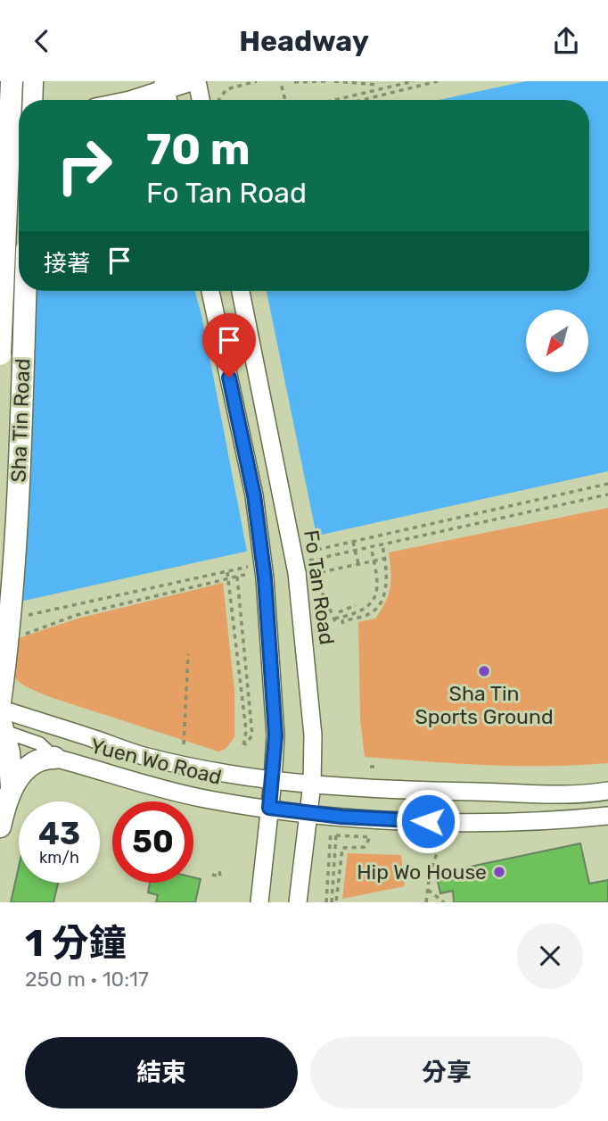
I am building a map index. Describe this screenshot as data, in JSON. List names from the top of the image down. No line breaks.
{"streets":{"highway":["Sha Tin Road"],"main road":["Fo Tan Road","Yuen Wo Road"]},"crossings":[["Fo Tan Road","Yuen Wo Road"]],"places":["Sha Tin Sports Ground","Hip Wo House"],"north":"bottom left","page":{"header":"Headway","turn":["70 m","Fo Tan Road"],"then":"接著","speed":"43 km/h","limit":"50","heading":["1 分鐘","250 m · 10:17"],"buttons":["結束","分享"]}}
